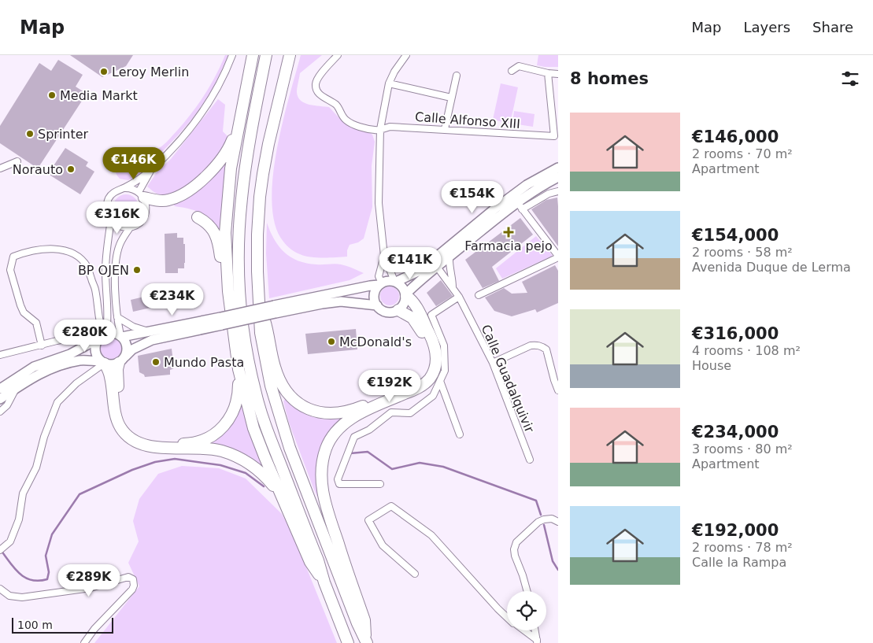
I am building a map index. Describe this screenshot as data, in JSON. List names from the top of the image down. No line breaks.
{"streets":{"street":["Calle Alfonso XIII","Calle Guadalquivir"]},"places":{"other":["Leroy Merlin","Media Markt","Sprinter","Norauto","BP OJEN","McDonald's","Mundo Pasta"],"health":["Farmacia pejo"]},"scale_bar":"100 m","page":{"header":"Map","nav":["Map","Layers","Share"],"heading":"8 homes","list":[{"name":"€146,000","note":"2 rooms · 70 m² · Apartment"},{"name":"€154,000","note":"2 rooms · 58 m² · Avenida Duque de Lerma"},{"name":"€316,000","note":"4 rooms · 108 m² · House"},{"name":"€234,000","note":"3 rooms · 80 m² · Apartment"},{"name":"€192,000","note":"2 rooms · 78 m² · Calle la Rampa"}],"price":["€146K","€154K","€316K","€141K","€234K","€280K","€192K","€289K"],"scale":"100 m"}}
